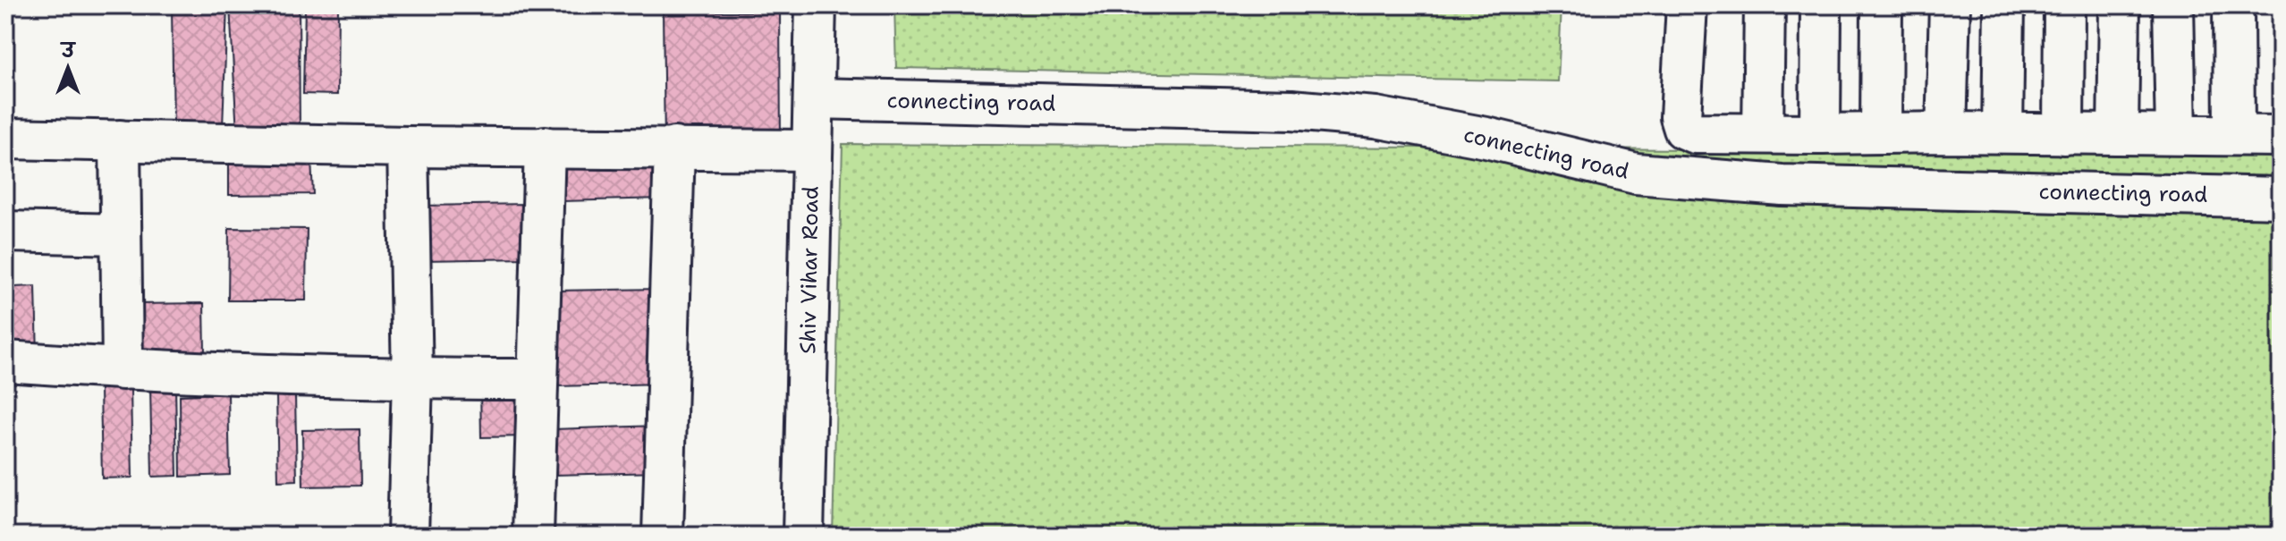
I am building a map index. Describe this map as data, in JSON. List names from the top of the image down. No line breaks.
{"streets":{"street":["connecting road","Shiv Vihar Road"]},"crossings":[["connecting road","Shiv Vihar Road"]],"north":"top"}
